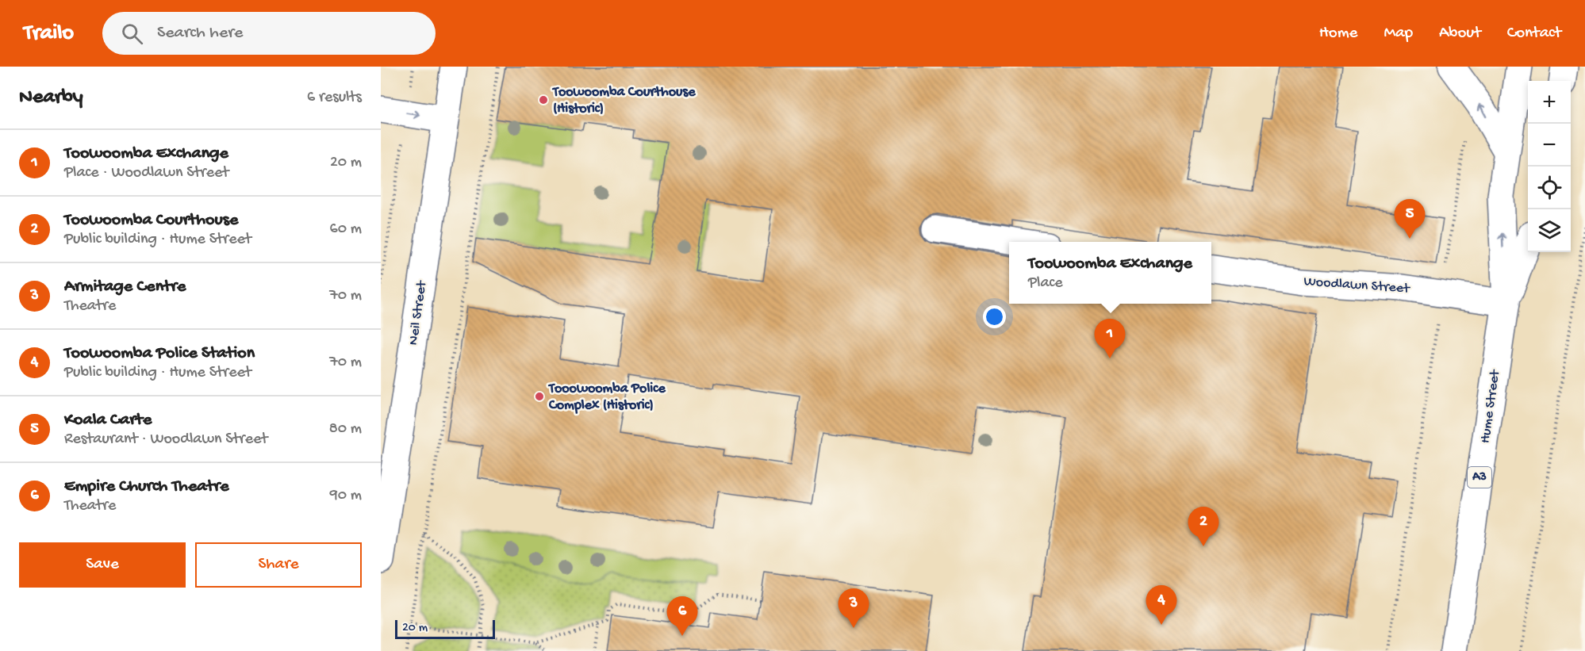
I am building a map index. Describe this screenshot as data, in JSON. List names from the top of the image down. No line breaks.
{"streets":{"main road":["Woodlawn Street","Neil Street","Hume Street","A3"]},"crossings":[["Woodlawn Street","Hume Street"]],"places":["Toowoomba Courthouse (Historic)","Tooowoomba Police Complex (Historic)"],"scale_bar":"20 m","page":{"header":"Trailo","search":"Search here","nav":["Home","Map","About","Contact"],"heading":["Nearby","6 results"],"map_buttons":["+","−"],"list":[{"mark":"1","name":"Toowoomba Exchange","note":"Place · Woodlawn Street","value":"20 m"},{"mark":"2","name":"Toowoomba Courthouse","note":"Public building · Hume Street","value":"60 m"},{"mark":"3","name":"Armitage Centre","note":"Theatre","value":"70 m"},{"mark":"4","name":"Toowoomba Police Station","note":"Public building · Hume Street","value":"70 m"},{"mark":"5","name":"Koala Carte","note":"Restaurant · Woodlawn Street","value":"80 m"},{"mark":"6","name":"Empire Church Theatre","note":"Theatre","value":"90 m"}],"pins":["5","1","2","4","3","6"],"popup":["Toowoomba Exchange","Place"],"buttons":["Save","Share"],"scale":"20 m"}}
